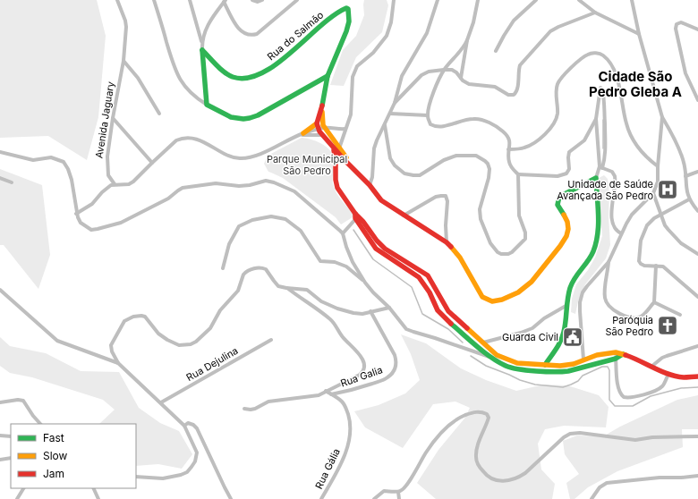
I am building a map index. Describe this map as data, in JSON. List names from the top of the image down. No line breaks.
{"streets":{"street":["Rua do Salmão","Avenida Jaguary","Rua Dejulina","Rua Galia","Rua Gália"]},"crossings":[["Rua Galia","Rua Gália"]],"districts":["Cidade São Pedro Gleba A"],"parks":["Parque Municipal São Pedro"],"places":{"hospital":["Unidade de Saúde Avançada São Pedro"],"church":["Paróquia São Pedro"],"public building":["Guarda Civil"]},"legend":["Fast","Slow","Jam"]}
